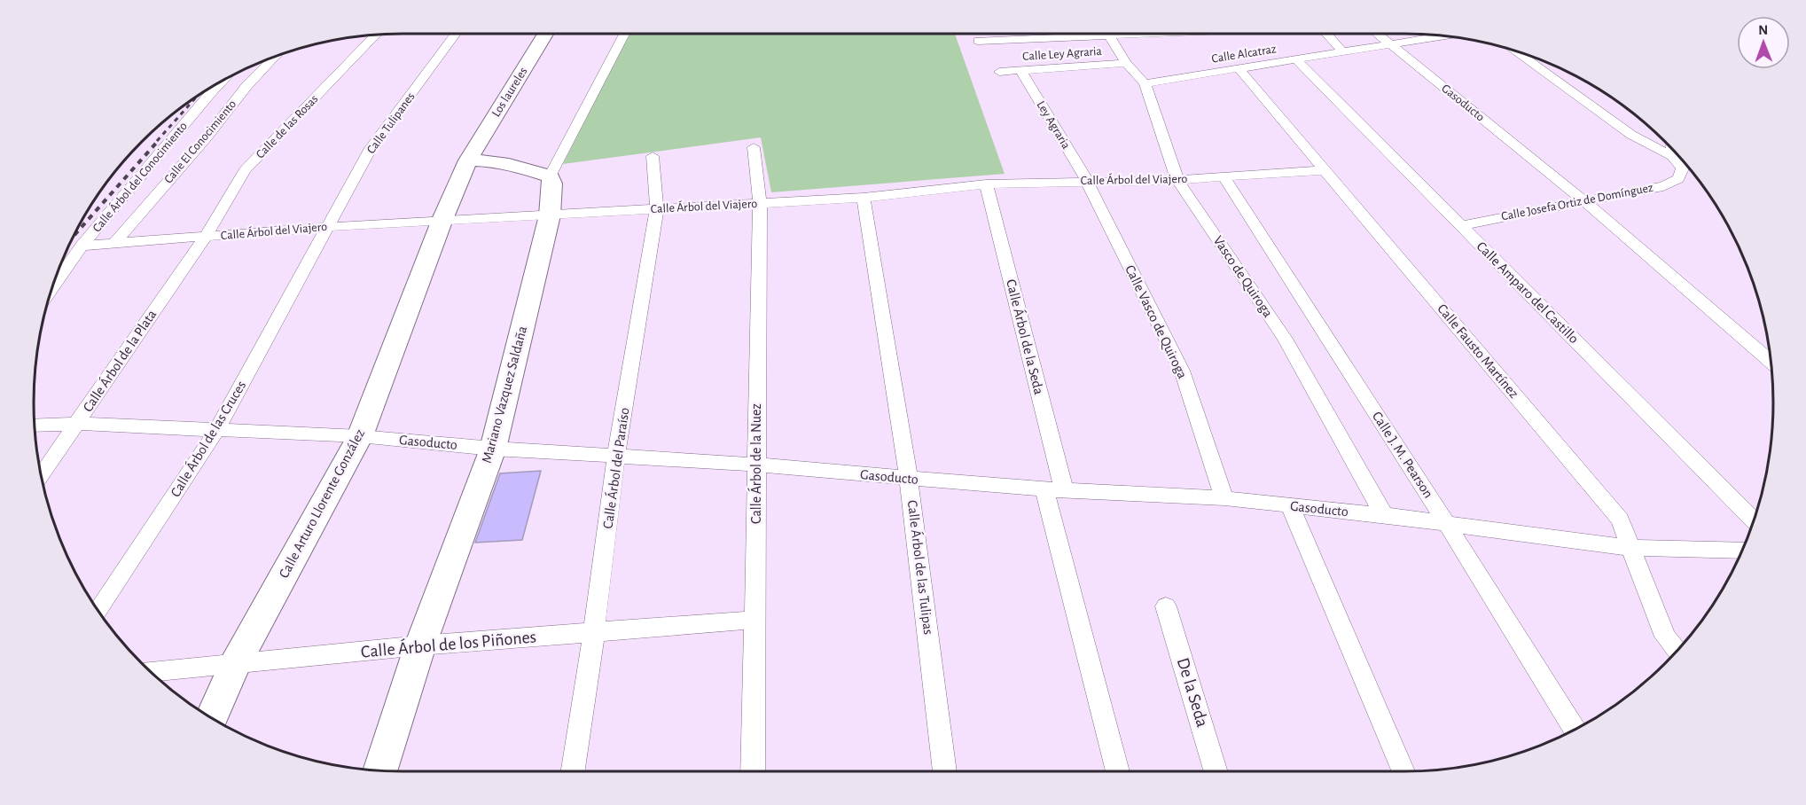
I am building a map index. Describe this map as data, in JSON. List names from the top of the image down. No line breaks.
{"streets":{"street":["Calle Ley Agraria","Calle Alcatraz","Los laureles","Gasoducto","Calle Tulipanes","Ley Agraria","Calle de las Rosas","Calle El Conocimiento","Calle Árbol del Conocimiento","Calle Árbol del Viajero","Calle Josefa Ortiz de Domínguez","Vasco de Quiroga","Calle Amparo del Castillo","Calle Vasco de Quiroga","Calle Árbol de la Seda","Calle Fausto Martínez","Calle Árbol de la Plata","Mariano Vazquez Saldaña","Calle Árbol de las Cruces","Calle J. M. Pearson","Calle Árbol de la Nuez","Calle Árbol del Paraíso","Calle Arturo Llorente González","Calle Árbol de las Tulipas","Calle Árbol de los Piñones","De la Seda"]},"crossings":[["Calle Ley Agraria","Ley Agraria"],["Calle Ley Agraria","Vasco de Quiroga"],["Calle Alcatraz","Gasoducto"],["Calle Alcatraz","Vasco de Quiroga"],["Calle Alcatraz","Calle Amparo del Castillo"],["Calle Alcatraz","Calle Fausto Martínez"],["Los laureles","Calle Arturo Llorente González"],["Gasoducto","Calle Josefa Ortiz de Domínguez"],["Gasoducto","Vasco de Quiroga"],["Gasoducto","Calle Vasco de Quiroga"],["Gasoducto","Calle Árbol de la Seda"],["Gasoducto","Calle Fausto Martínez"],["Gasoducto","Calle Árbol de la Plata"],["Gasoducto","Mariano Vazquez Saldaña"],["Gasoducto","Calle Árbol de las Cruces"],["Gasoducto","Calle J. M. Pearson"],["Gasoducto","Calle Árbol de la Nuez"],["Gasoducto","Calle Árbol del Paraíso"],["Gasoducto","Calle Arturo Llorente González"],["Gasoducto","Calle Árbol de las Tulipas"],["Calle Tulipanes","Calle Árbol del Viajero"],["Calle Tulipanes","Calle Árbol de las Cruces"],["Ley Agraria","Calle Árbol del Viajero"],["Ley Agraria","Calle Vasco de Quiroga"],["Calle de las Rosas","Calle Árbol del Viajero"],["Calle de las Rosas","Calle Árbol de la Plata"],["Calle El Conocimiento","Calle Árbol del Viajero"],["Calle Árbol del Conocimiento","Calle Árbol del Viajero"],["Calle Árbol del Viajero","Vasco de Quiroga"],["Calle Árbol del Viajero","Calle Vasco de Quiroga"],["Calle Árbol del Viajero","Calle Árbol de la Seda"],["Calle Árbol del Viajero","Calle Fausto Martínez"],["Calle Árbol del Viajero","Calle Árbol de la Plata"],["Calle Árbol del Viajero","Mariano Vazquez Saldaña"],["Calle Árbol del Viajero","Calle Árbol de las Cruces"],["Calle Árbol del Viajero","Calle J. M. Pearson"],["Calle Árbol del Viajero","Calle Árbol de la Nuez"],["Calle Árbol del Viajero","Calle Árbol del Paraíso"],["Calle Árbol del Viajero","Calle Arturo Llorente González"],["Calle Árbol del Viajero","Calle Árbol de las Tulipas"],["Calle Josefa Ortiz de Domínguez","Calle Amparo del Castillo"],["Mariano Vazquez Saldaña","Calle Árbol de los Piñones"],["Calle Árbol de la Nuez","Calle Árbol de los Piñones"],["Calle Árbol del Paraíso","Calle Árbol de los Piñones"],["Calle Arturo Llorente González","Calle Árbol de los Piñones"]],"north":"top"}
